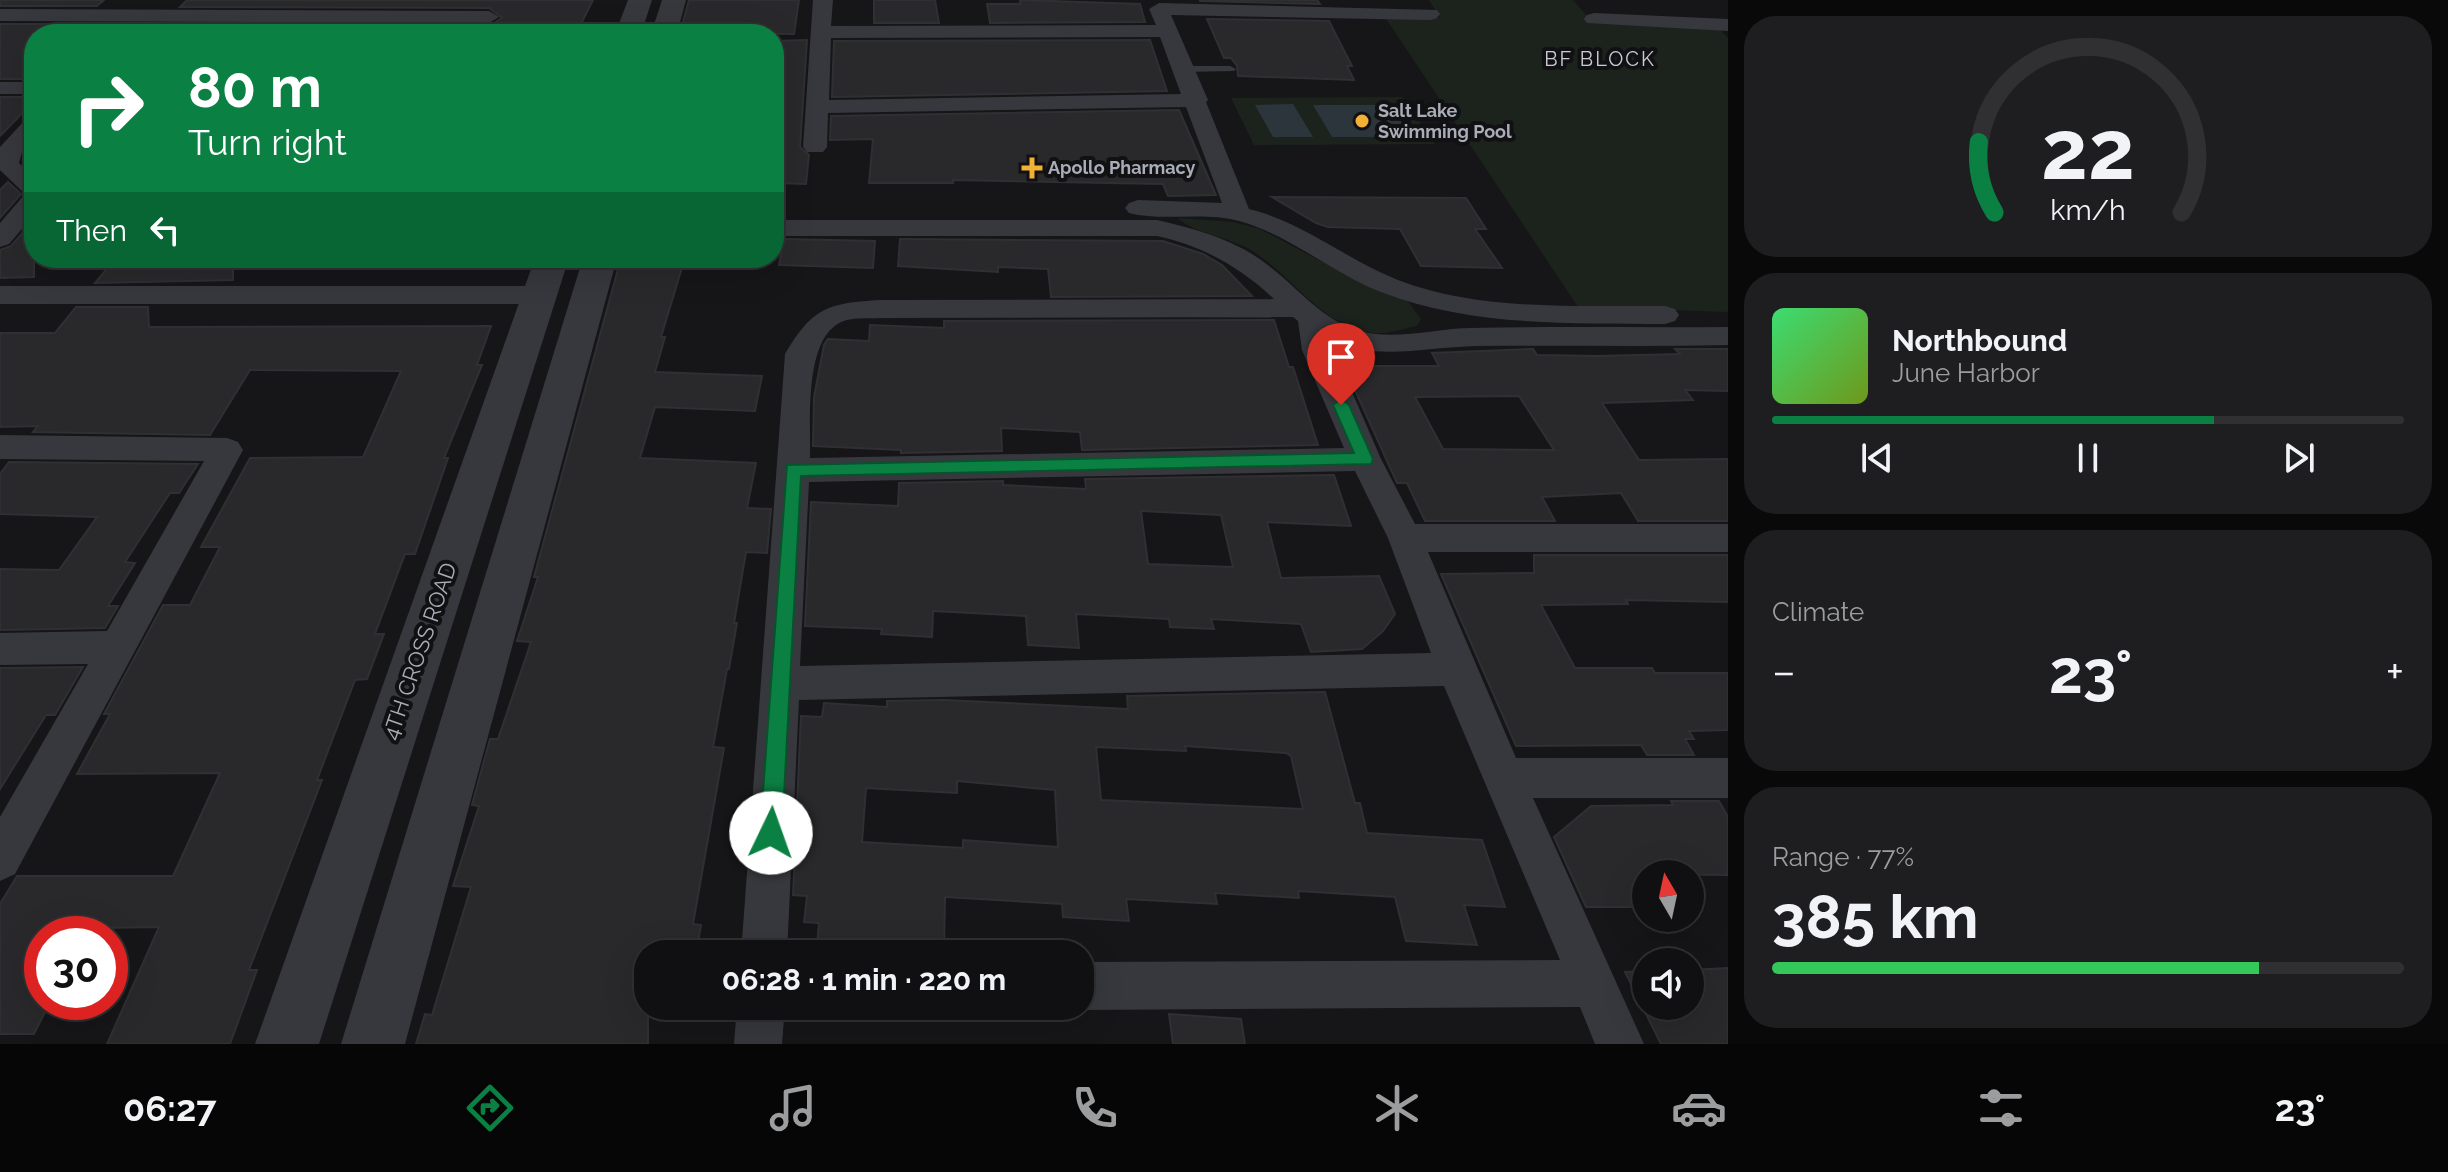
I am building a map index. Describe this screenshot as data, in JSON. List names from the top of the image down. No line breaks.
{"streets":{"street":["4TH CROSS ROAD"]},"districts":["BF BLOCK"],"places":{"other":["Salt Lake Swimming Pool"],"health":["Apollo Pharmacy"]},"north":"top","page":{"turn":["80 m","Turn right"],"then":"Then","song":["Northbound","June Harbor"],"tile":["Climate",["Range · 77%","385 km"]],"heat":["−","23°","+"],"limit":"30","trip":"06:28 · 1 min · 220 m","tabs":["06:27","23°"],"gauge":["22","km/h"]}}
